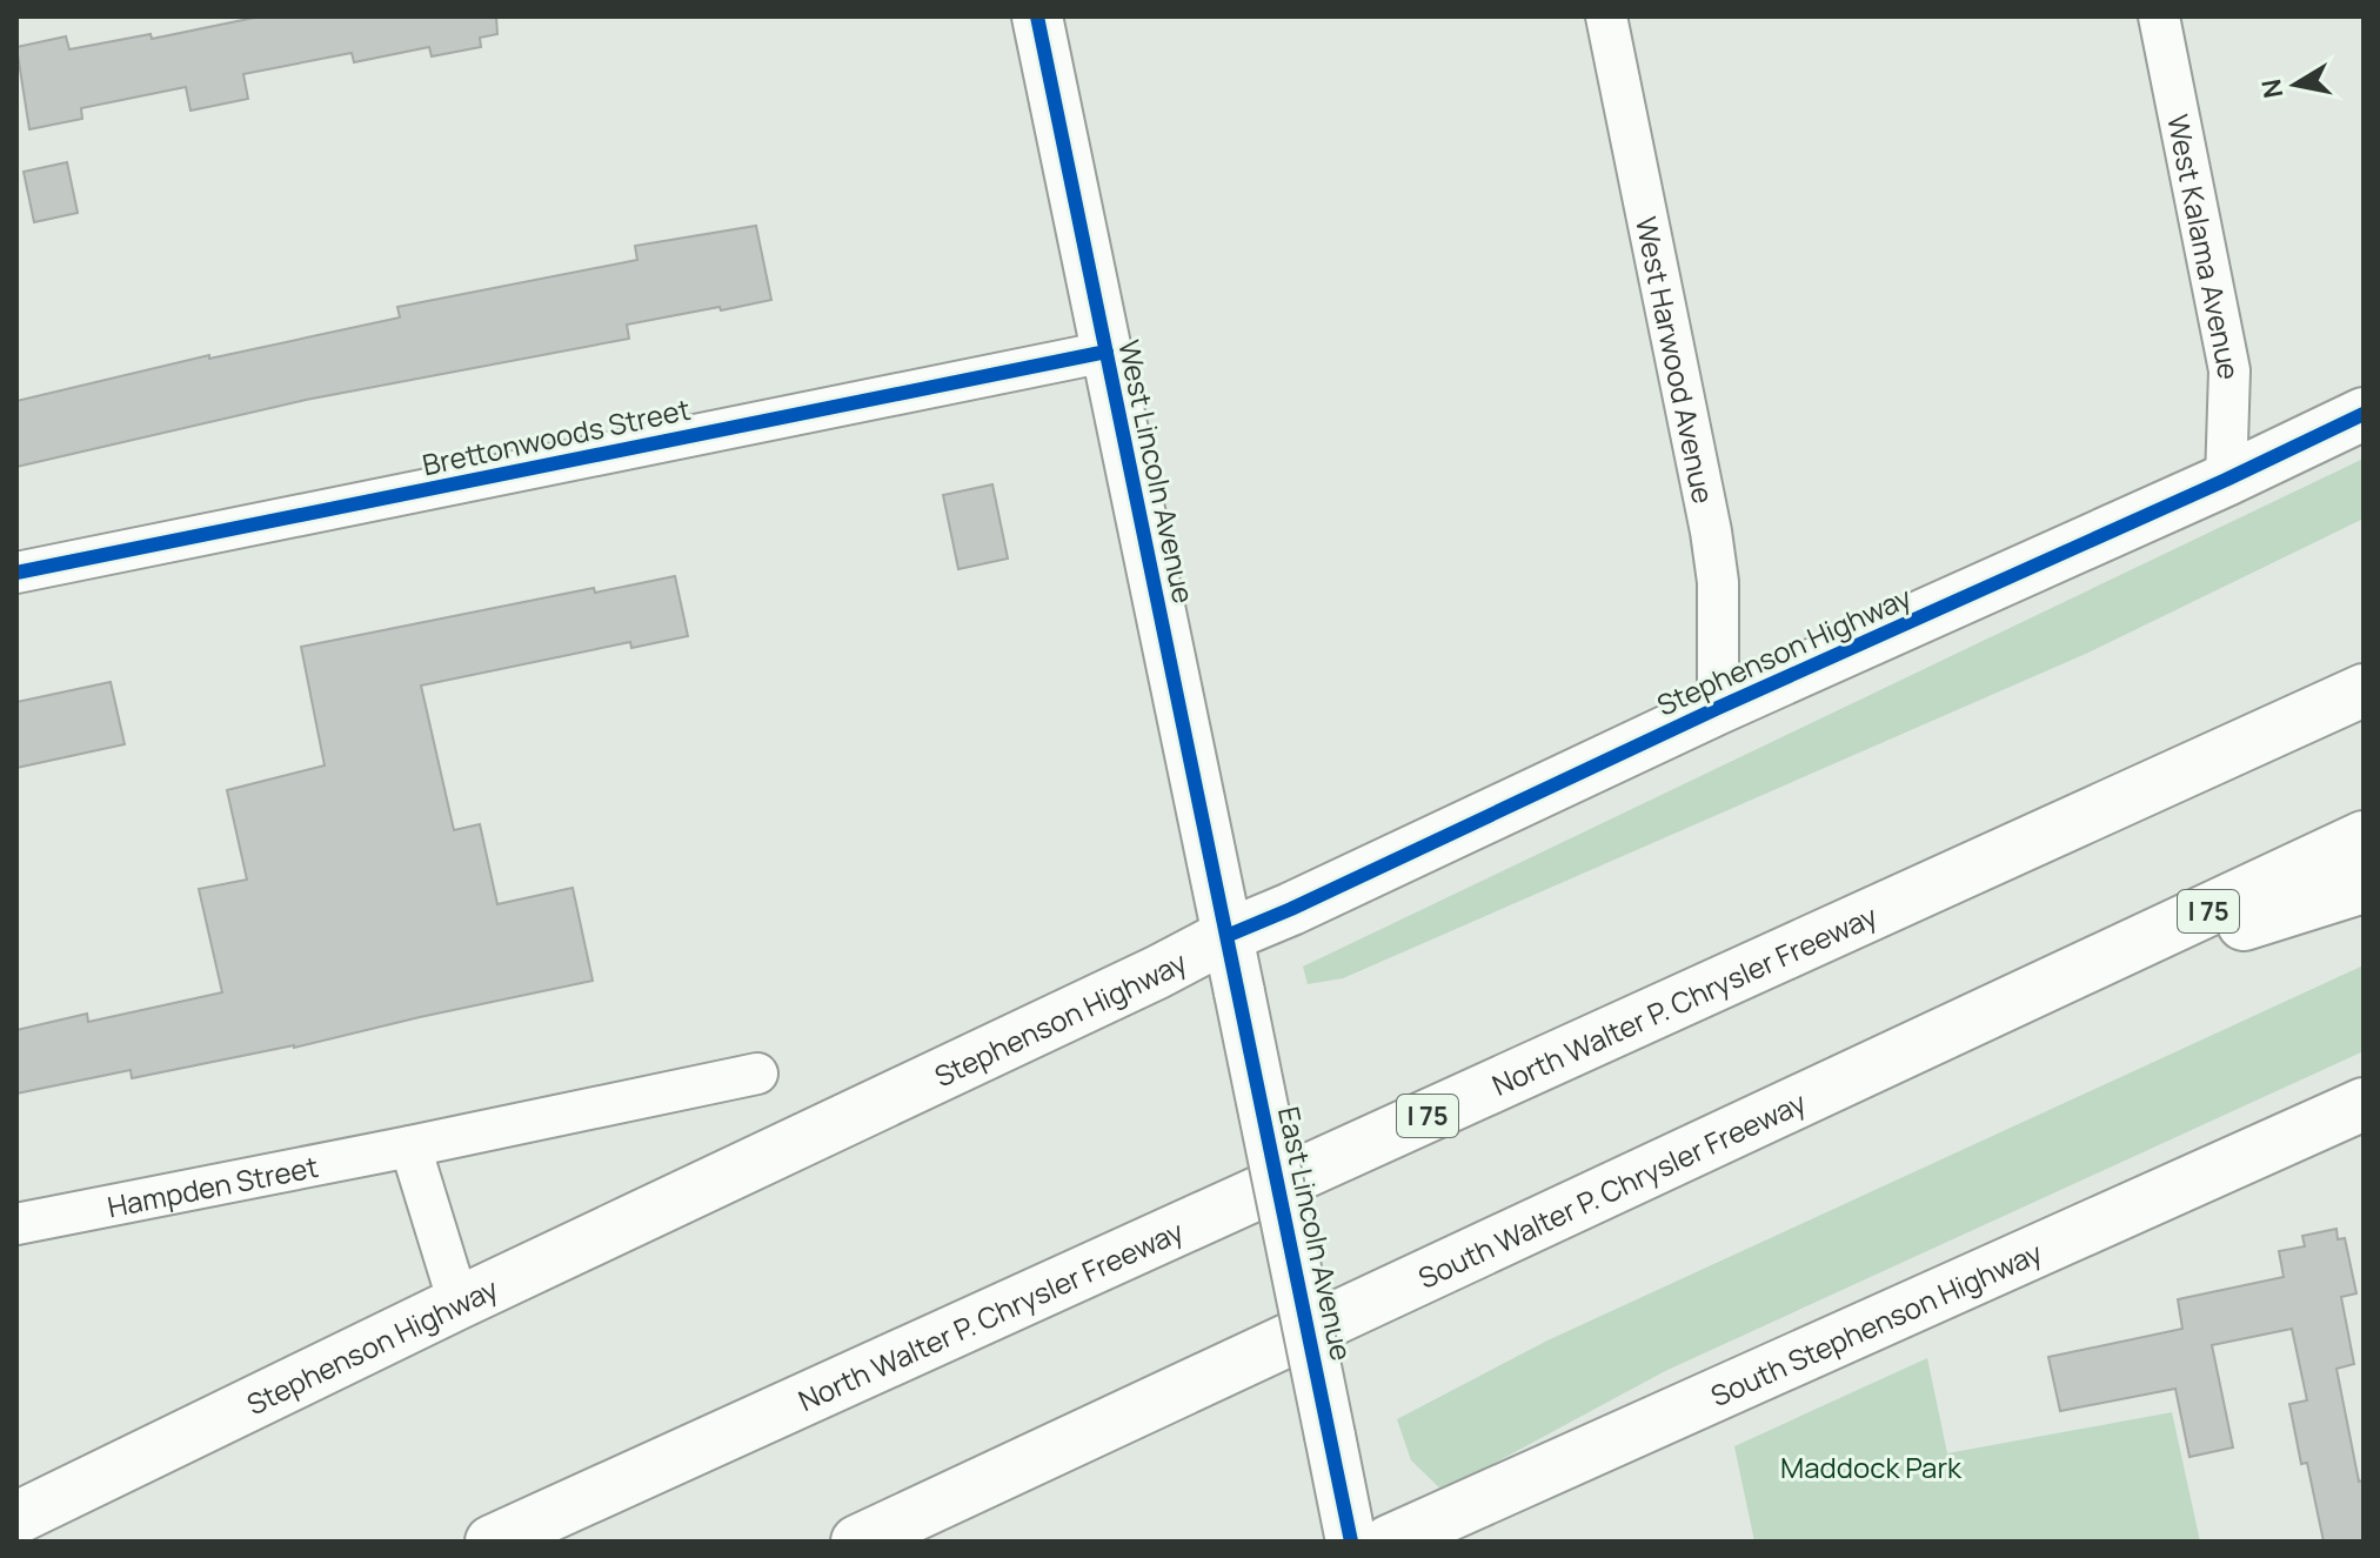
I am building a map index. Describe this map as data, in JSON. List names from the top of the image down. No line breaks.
{"streets":{"main road":["Stephenson Highway","I 75","North Walter P. Chrysler Freeway","South Walter P. Chrysler Freeway","South Stephenson Highway"],"street":["West Kalama Avenue","West Harwood Avenue","Brettonwoods Street","West Lincoln Avenue","Hampden Street","East Lincoln Avenue"]},"crossings":[["West Kalama Avenue","Stephenson Highway"],["West Harwood Avenue","Stephenson Highway"],["Brettonwoods Street","West Lincoln Avenue"],["West Lincoln Avenue","Stephenson Highway"],["West Lincoln Avenue","East Lincoln Avenue"],["Stephenson Highway","East Lincoln Avenue"]],"parks":["Maddock Park"],"north":"left"}
